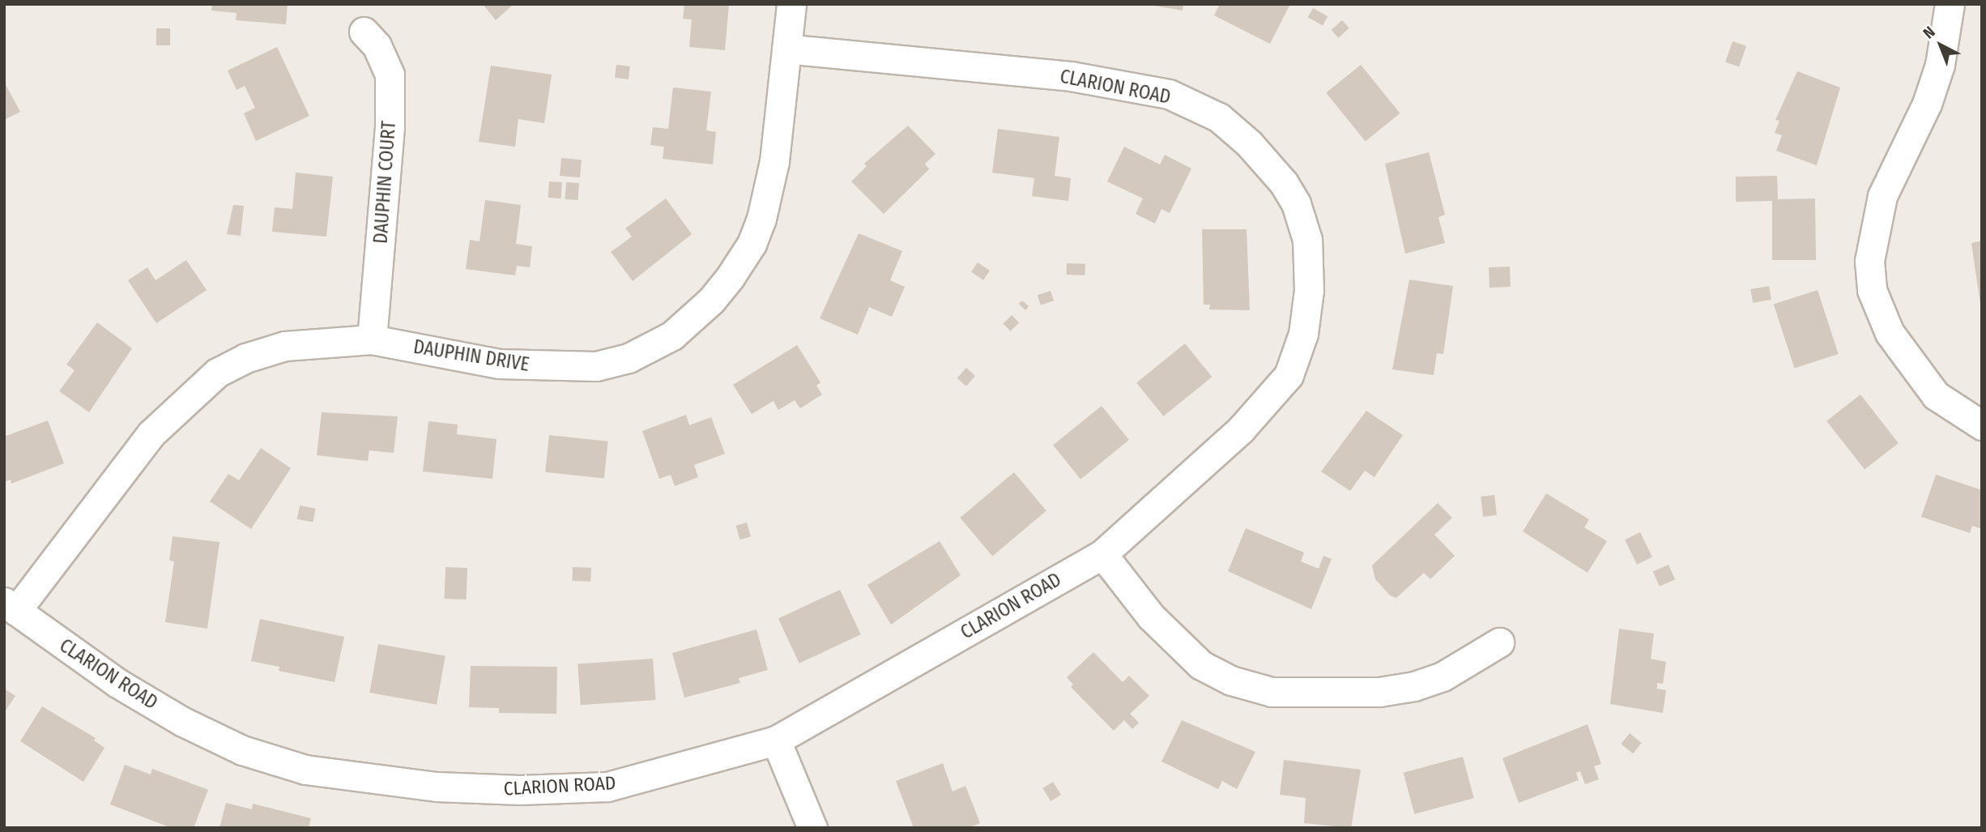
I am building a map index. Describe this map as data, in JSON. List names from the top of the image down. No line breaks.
{"streets":{"street":["CLARION ROAD","DAUPHIN COURT","DAUPHIN DRIVE"]},"crossings":[["CLARION ROAD","DAUPHIN DRIVE"],["DAUPHIN COURT","DAUPHIN DRIVE"]],"north":"top left"}
